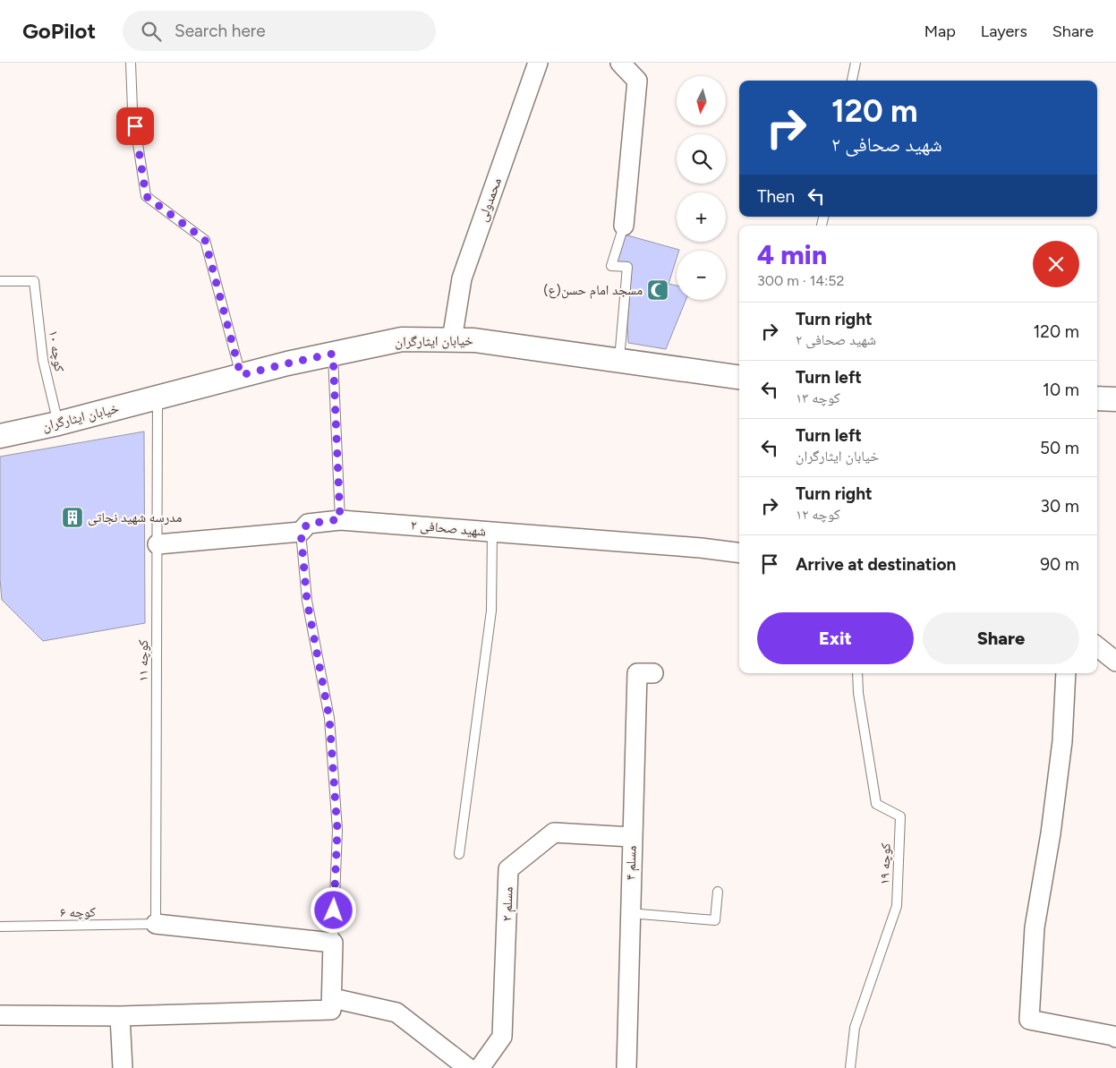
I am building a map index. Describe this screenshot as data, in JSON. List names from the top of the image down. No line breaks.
{"streets":{"street":["محمدولی","خیابان ایثارگران","شهید صحافی ۲","مسلم ۴","مسلم ۲"],"lane":["کوچه ۱۰","کوچه ۱۱","کوچه ۱۹","کوچه ۶"]},"crossings":[["محمدولی","خیابان ایثارگران"],["خیابان ایثارگران","کوچه ۱۰"],["خیابان ایثارگران","کوچه ۱۱"],["شهید صحافی ۲","کوچه ۱۱"],["کوچه ۱۱","کوچه ۶"],["مسلم ۴","مسلم ۲"]],"places":{"mosque":["مسجد امام حسن(ع)"],"building":["مدرسه شهید نجاتی"]},"north":"bottom","page":{"header":"GoPilot","search":"Search here","nav":["Map","Layers","Share"],"map_buttons":["+","−"],"turn":["120 m","شهید صحافی ۲"],"then":"Then","heading":["4 min","300 m · 14:52"],"list":[{"name":"Turn right","note":"شهید صحافی ۲","value":"120 m"},{"name":"Turn left","note":"کوچه ۱۳","value":"10 m"},{"name":"Turn left","note":"خیابان ایثارگران","value":"50 m"},{"name":"Turn right","note":"کوچه ۱۲","value":"30 m"},{"name":"Arrive at destination","value":"90 m"}],"buttons":["Exit","Share"]}}
